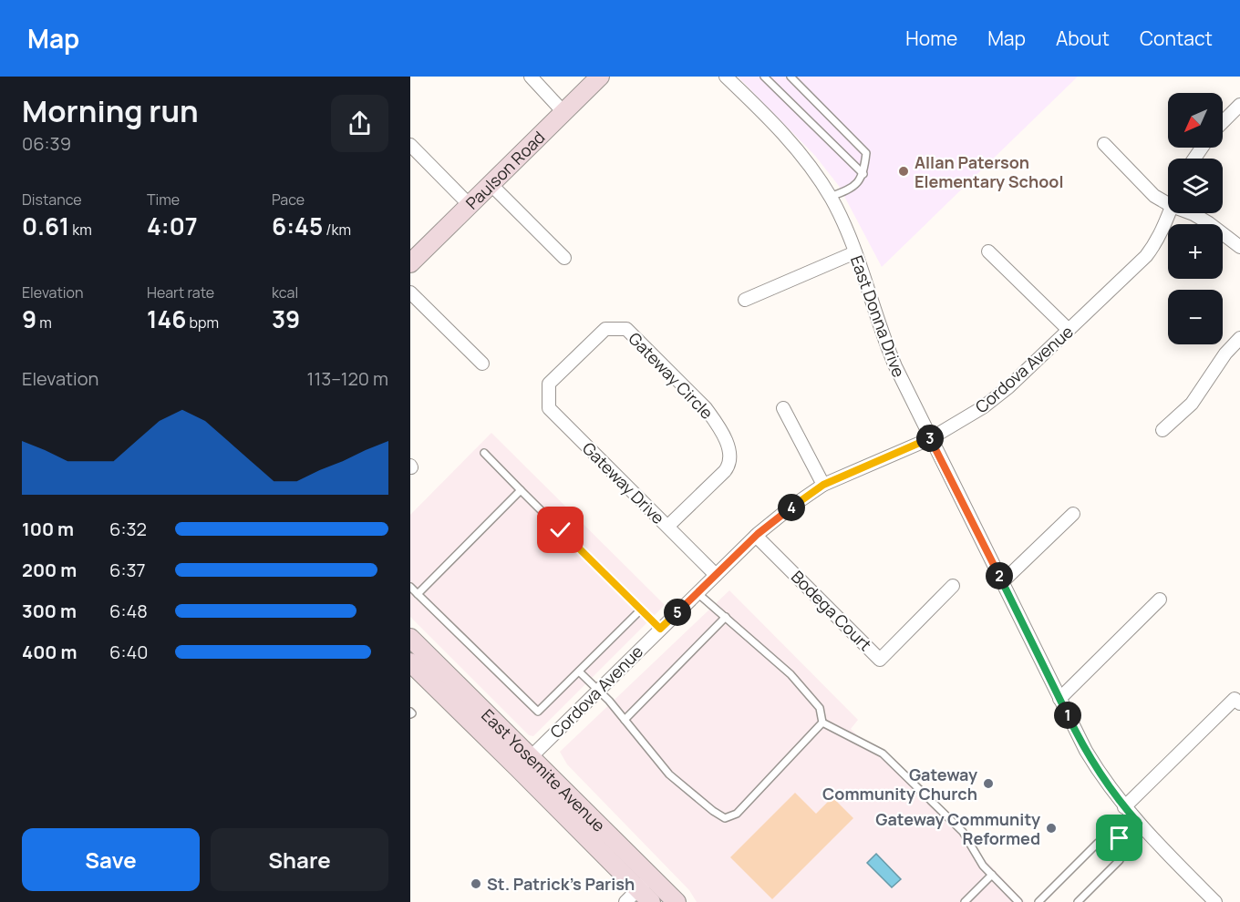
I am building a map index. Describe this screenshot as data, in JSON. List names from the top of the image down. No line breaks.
{"streets":{"main road":["Paulson Road","East Yosemite Avenue"],"street":["East Donna Drive","Cordova Avenue","Gateway Circle","Gateway Drive","Bodega Court"]},"crossings":[["East Donna Drive","Cordova Avenue"],["Cordova Avenue","Gateway Drive"],["Cordova Avenue","Bodega Court"],["Cordova Avenue","East Yosemite Avenue"],["Gateway Circle","Gateway Drive"]],"places":["Allan Paterson Elementary School","Gateway Community Church","Gateway Community Reformed","St. Patrick's Parish"],"north":"bottom left","page":{"header":"Map","nav":["Home","Map","About","Contact"],"heading":["Morning run","06:39"],"map_buttons":["+","−"],"stats":[["Distance","0.61 km"],["Time","4:07"],["Pace","6:45 /km"],["Elevation","9 m"],["Heart rate","146 bpm"],["kcal","39"]],"chart":["Elevation","113–120 m"],"pins":["3","4","2","5","1"],"list":[{"name":"100 m","note":"6:32"},{"name":"200 m","note":"6:37"},{"name":"300 m","note":"6:48"},{"name":"400 m","note":"6:40"}],"buttons":["Save","Share"]}}
